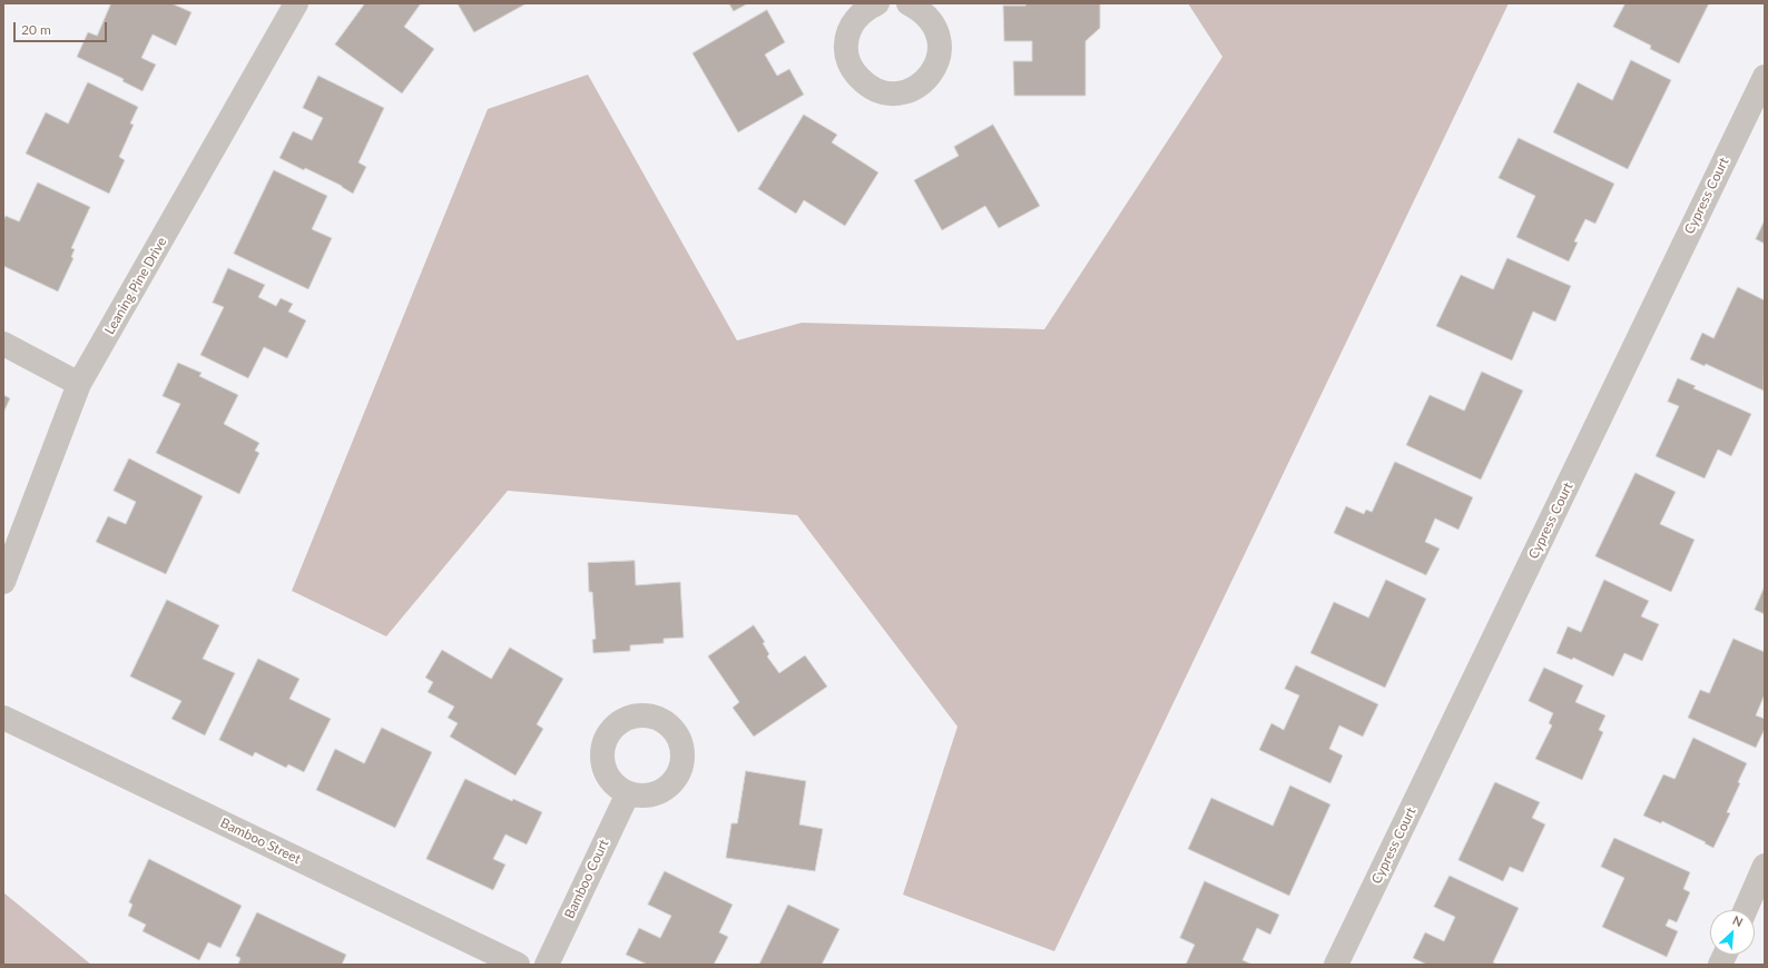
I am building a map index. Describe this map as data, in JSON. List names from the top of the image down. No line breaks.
{"streets":{"street":["Cypress Court","Leaning Pine Drive","Bamboo Street","Bamboo Court"]},"scale_bar":"20 m","north":"top right"}
